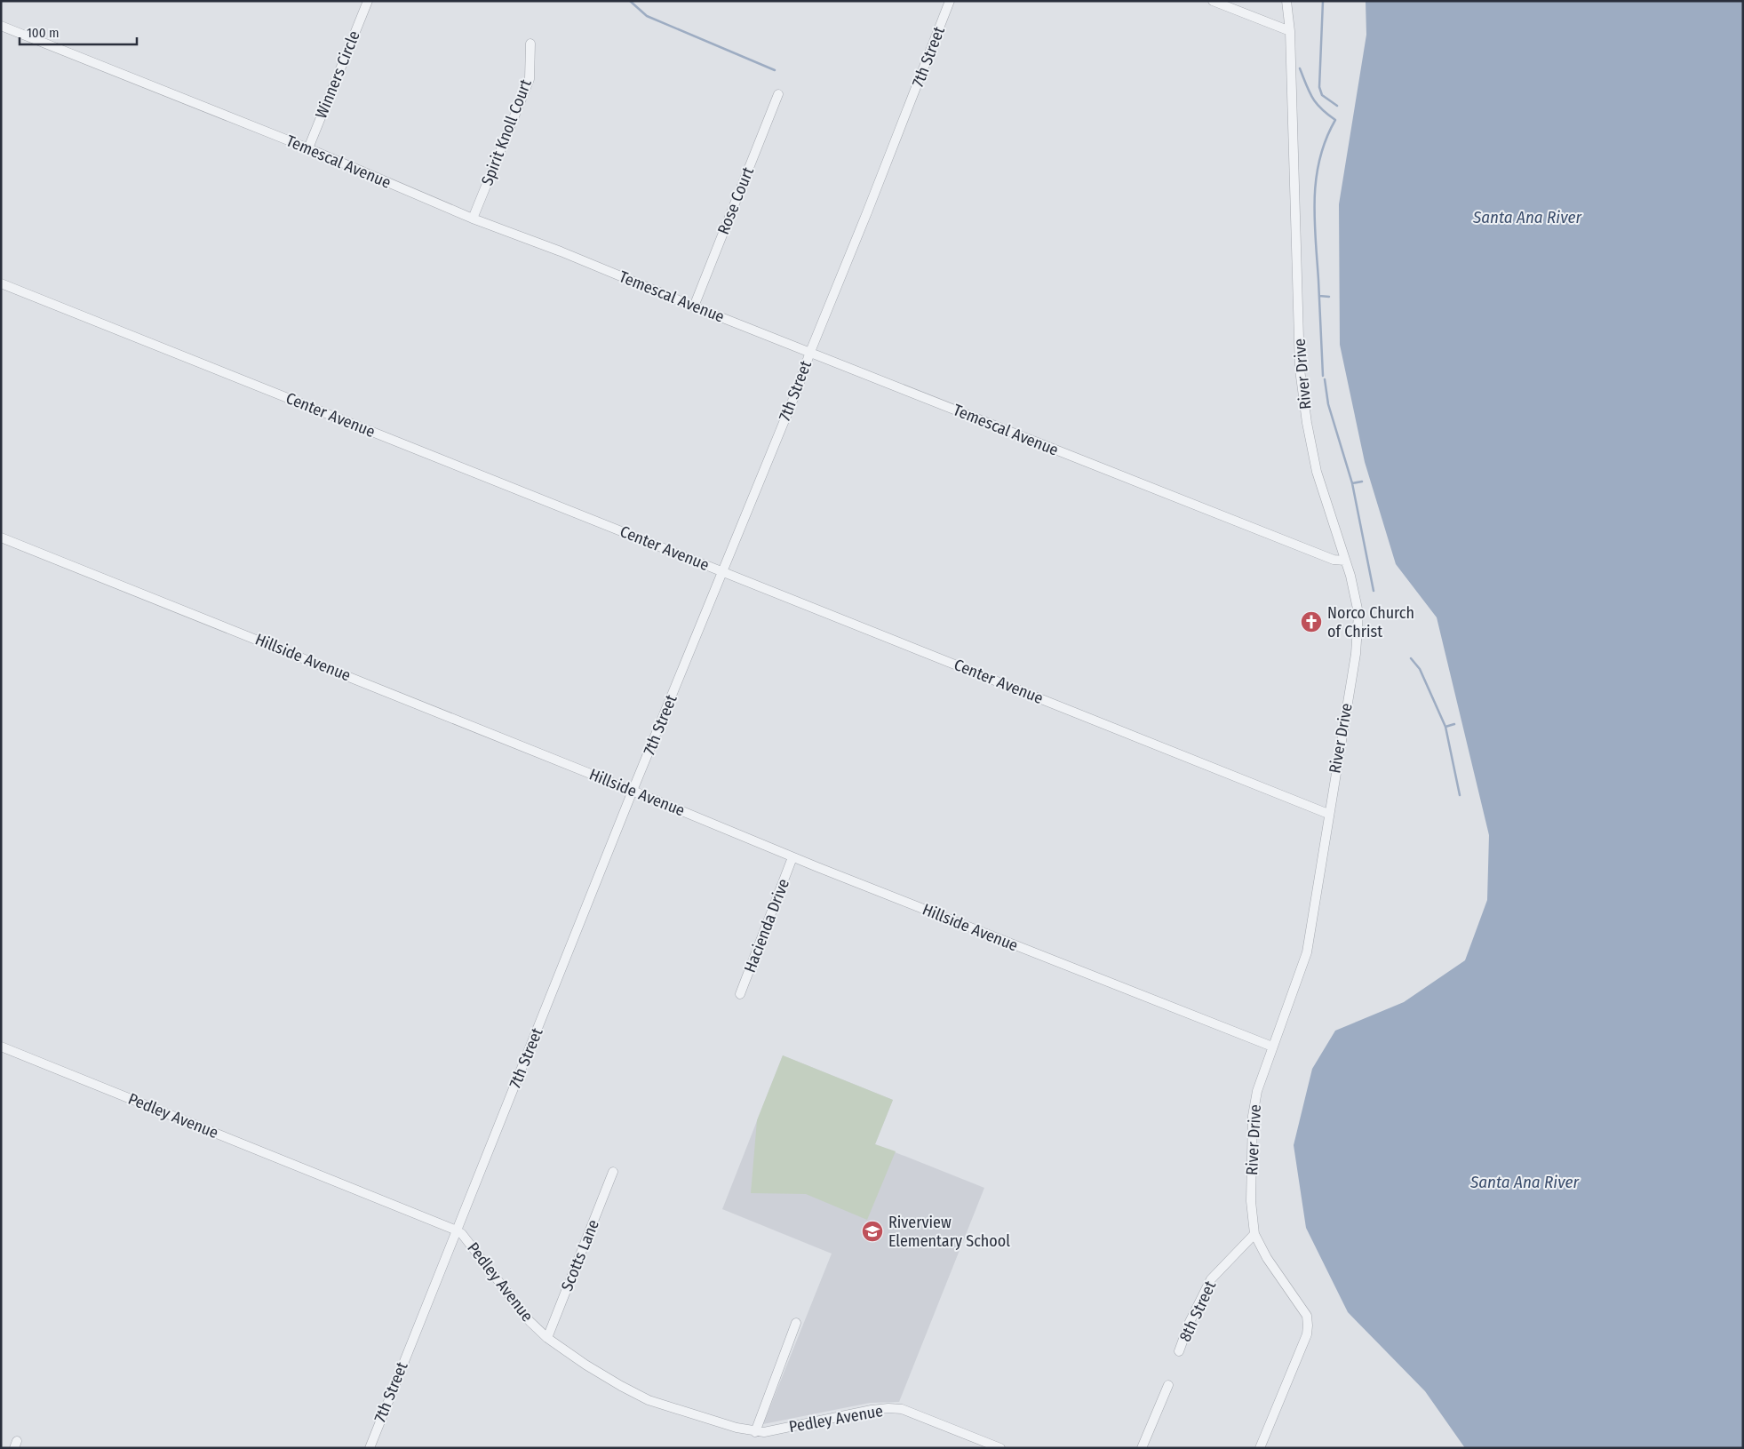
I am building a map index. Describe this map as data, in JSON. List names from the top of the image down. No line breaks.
{"streets":{"street":["7th Street","Winners Circle","Spirit Knoll Court","Temescal Avenue","Rose Court","River Drive","Center Avenue","Hillside Avenue","Hacienda Drive","Pedley Avenue","Scotts Lane","8th Street"]},"crossings":[["7th Street","Temescal Avenue"],["7th Street","Center Avenue"],["7th Street","Hillside Avenue"],["7th Street","Pedley Avenue"],["Winners Circle","Temescal Avenue"],["Spirit Knoll Court","Temescal Avenue"],["Temescal Avenue","Rose Court"],["Temescal Avenue","River Drive"],["River Drive","Center Avenue"],["River Drive","Hillside Avenue"],["River Drive","8th Street"],["Hillside Avenue","Hacienda Drive"],["Pedley Avenue","Scotts Lane"]],"water":["Santa Ana River"],"places":{"church":["Norco Church of Christ"],"school or university":["Riverview Elementary School"]},"scale_bar":"100 m"}
